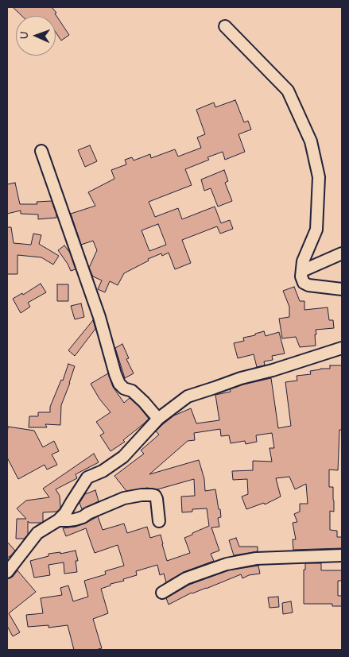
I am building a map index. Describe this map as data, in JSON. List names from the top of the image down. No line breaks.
{"north":"left"}
